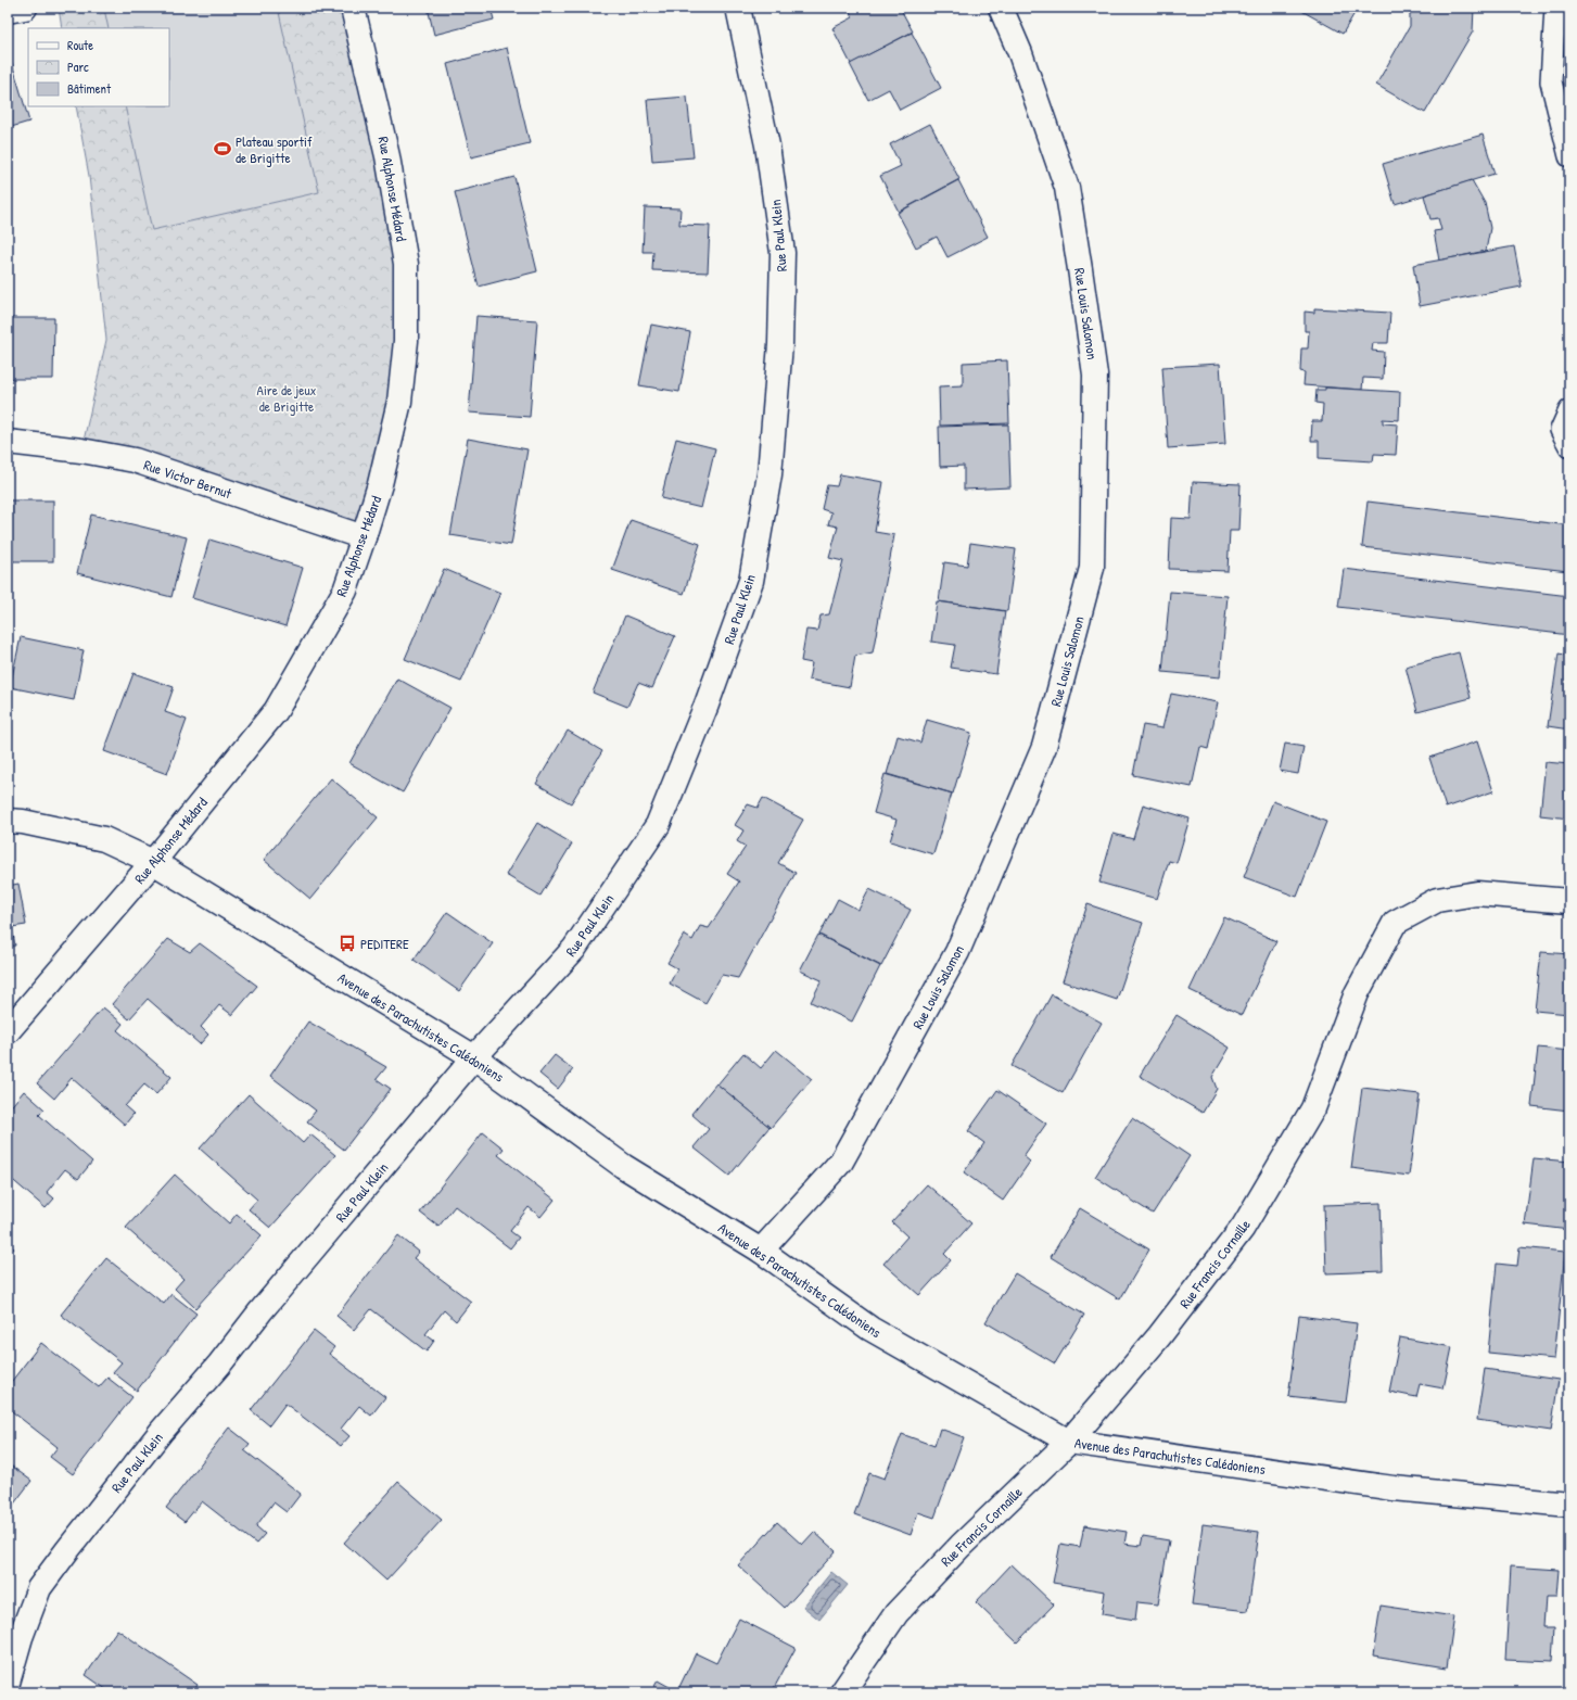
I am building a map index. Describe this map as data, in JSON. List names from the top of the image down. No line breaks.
{"streets":{"street":["Rue Alphonse Médard","Rue Paul Klein","Rue Louis Salomon","Rue Victor Bernut","Avenue des Parachutistes Calédoniens","Rue Francis Cornaille"]},"crossings":[["Rue Alphonse Médard","Rue Victor Bernut"],["Rue Alphonse Médard","Avenue des Parachutistes Calédoniens"],["Rue Paul Klein","Avenue des Parachutistes Calédoniens"],["Rue Louis Salomon","Avenue des Parachutistes Calédoniens"],["Avenue des Parachutistes Calédoniens","Rue Francis Cornaille"]],"parks":["Aire de jeux de Brigitte"],"places":{"sports":["Plateau sportif de Brigitte"],"bus stop":["PEDITERE"]},"legend":["Route","Parc","Bâtiment"]}
